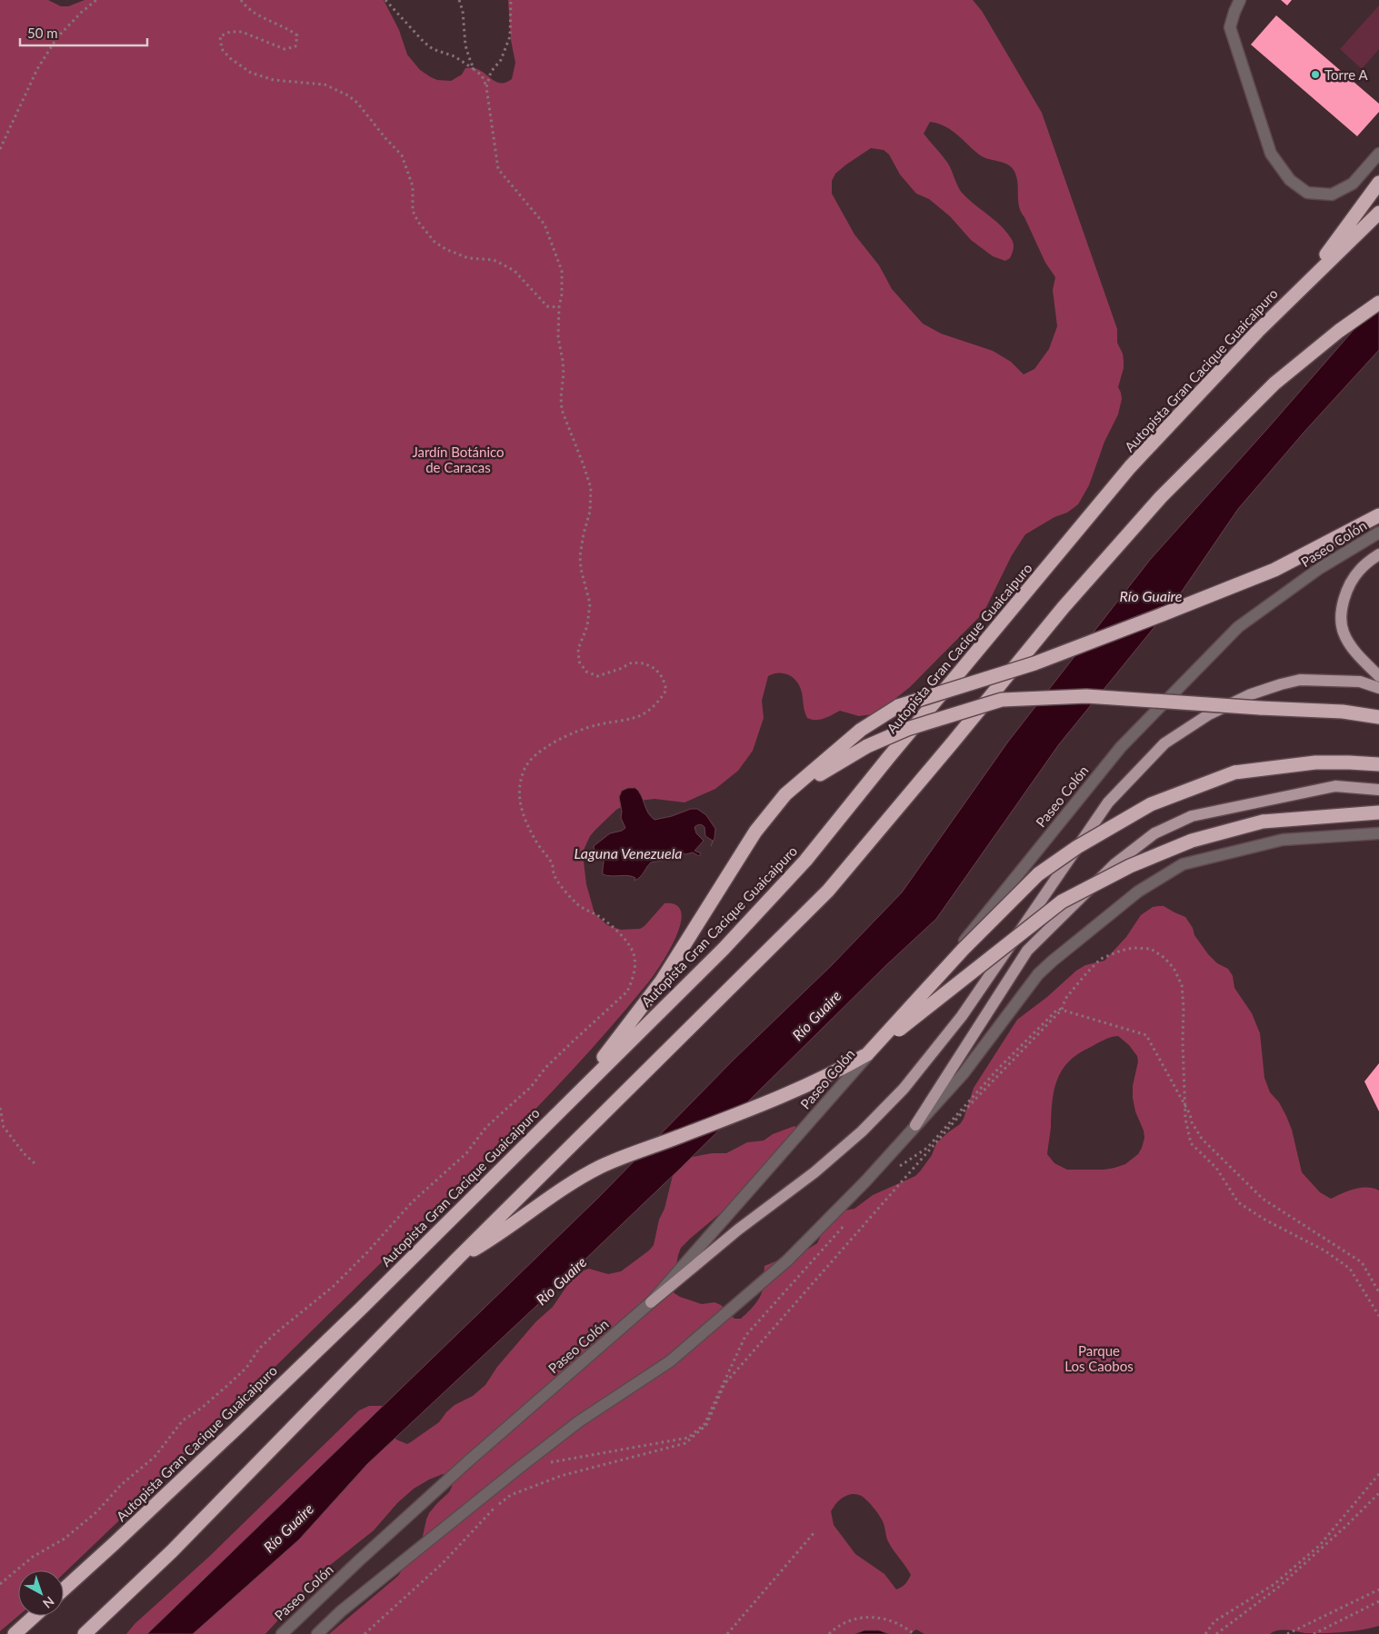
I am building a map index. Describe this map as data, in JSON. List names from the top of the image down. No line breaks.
{"streets":{"highway":["Autopista Gran Cacique Guaicaipuro"],"street":["Paseo Colón"]},"water":["Río Guaire","Laguna Venezuela"],"parks":["Jardín Botánico de Caracas","Parque Los Caobos"],"places":["Torre A"],"scale_bar":"50 m","north":"bottom right"}
